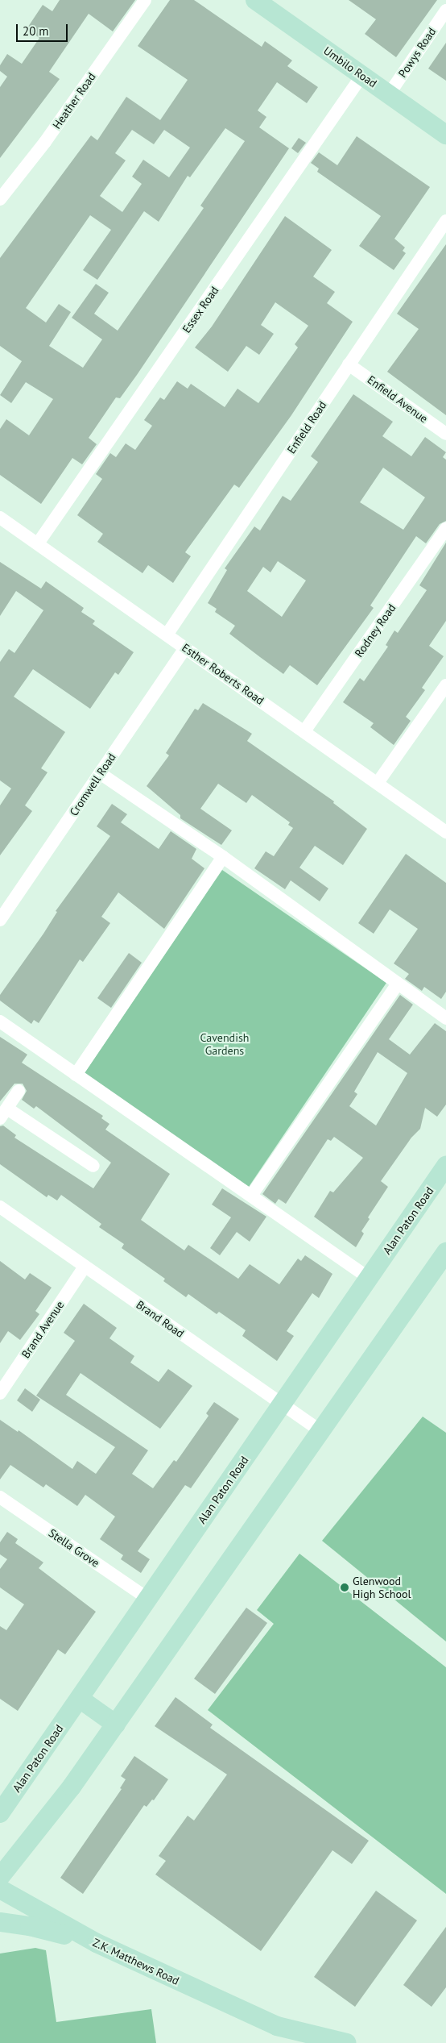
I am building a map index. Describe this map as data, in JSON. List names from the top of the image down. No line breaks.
{"streets":{"street":["Powys Road","Umbilo Road","Heather Road","Essex Road","Enfield Avenue","Enfield Road","Rodney Road","Esther Roberts Road","Cromwell Road","Alan Paton Road","Brand Road","Brand Avenue","Stella Grove","Z.K. Matthews Road"]},"crossings":[["Powys Road","Umbilo Road"],["Umbilo Road","Essex Road"],["Essex Road","Esther Roberts Road"],["Enfield Avenue","Enfield Road"],["Enfield Road","Esther Roberts Road"],["Rodney Road","Esther Roberts Road"],["Esther Roberts Road","Cromwell Road"],["Alan Paton Road","Brand Road"],["Alan Paton Road","Stella Grove"],["Brand Road","Brand Avenue"]],"parks":["Cavendish Gardens"],"places":["Glenwood High School"],"scale_bar":"20 m"}
